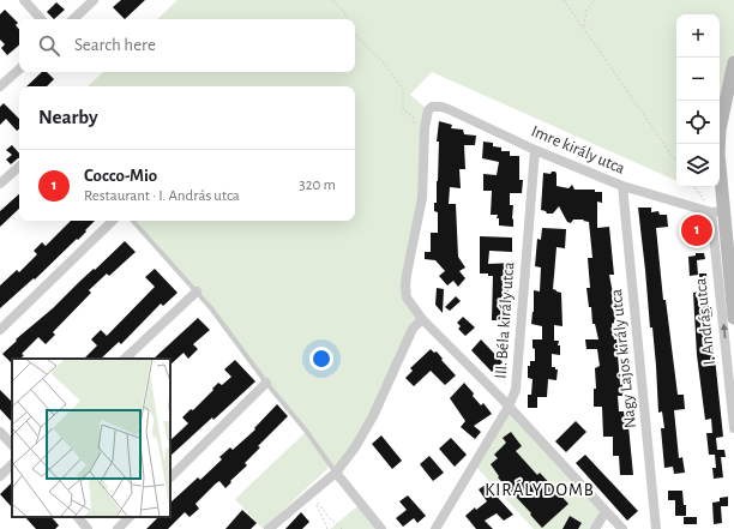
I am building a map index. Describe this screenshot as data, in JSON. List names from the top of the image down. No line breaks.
{"streets":{"main road":["I. András utca"],"street":["Imre király utca","III. Béla király utca","Nagy Lajos király utca"]},"crossings":[["Imre király utca","III. Béla király utca"],["Imre király utca","I. András utca"],["Imre király utca","Nagy Lajos király utca"]],"districts":["KIRÁLYDOMB"],"page":{"map_buttons":["+","−"],"search":"Search here","heading":"Nearby","list":[{"mark":"1","name":"Cocco-Mio","note":"Restaurant · I. András utca","value":"320 m"}],"pins":"1"}}
